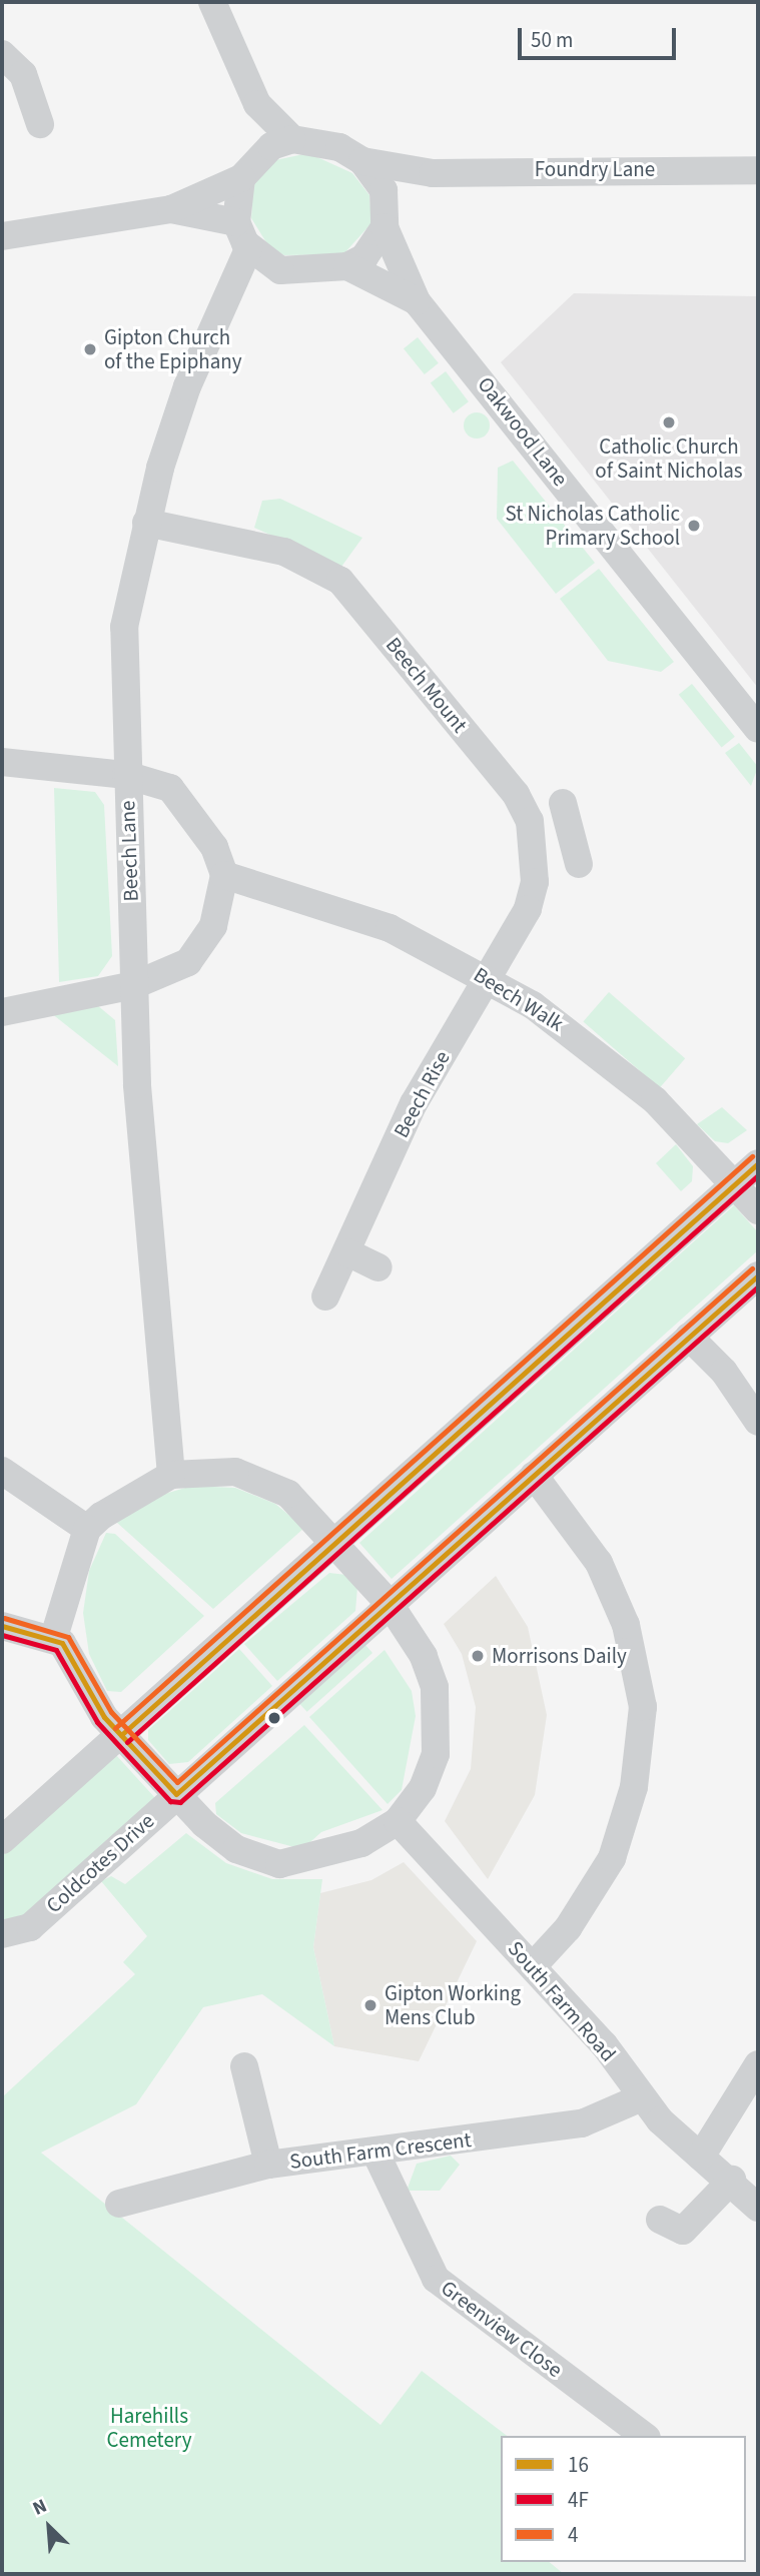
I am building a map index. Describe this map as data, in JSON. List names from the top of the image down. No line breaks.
{"streets":{"street":["Foundry Lane","Oakwood Lane","Beech Mount","Beech Lane","Beech Walk","Beech Rise","Coldcotes Drive","South Farm Road","South Farm Crescent","Greenview Close"]},"crossings":[["Foundry Lane","Oakwood Lane"],["Foundry Lane","Beech Lane"],["Oakwood Lane","Beech Lane"],["Beech Mount","Beech Lane"],["Beech Mount","Beech Walk"],["Beech Mount","Beech Rise"],["Beech Walk","Beech Rise"],["South Farm Road","South Farm Crescent"],["South Farm Crescent","Greenview Close"]],"parks":["Harehills Cemetery"],"places":["Gipton Church of the Epiphany","Catholic Church of Saint Nicholas","St Nicholas Catholic Primary School","Morrisons Daily","Gipton Working Mens Club"],"lines":["transit line 4","transit line 16","transit line 4F"],"legend":["16","4F","4"],"scale_bar":"50 m","north":"top left"}
